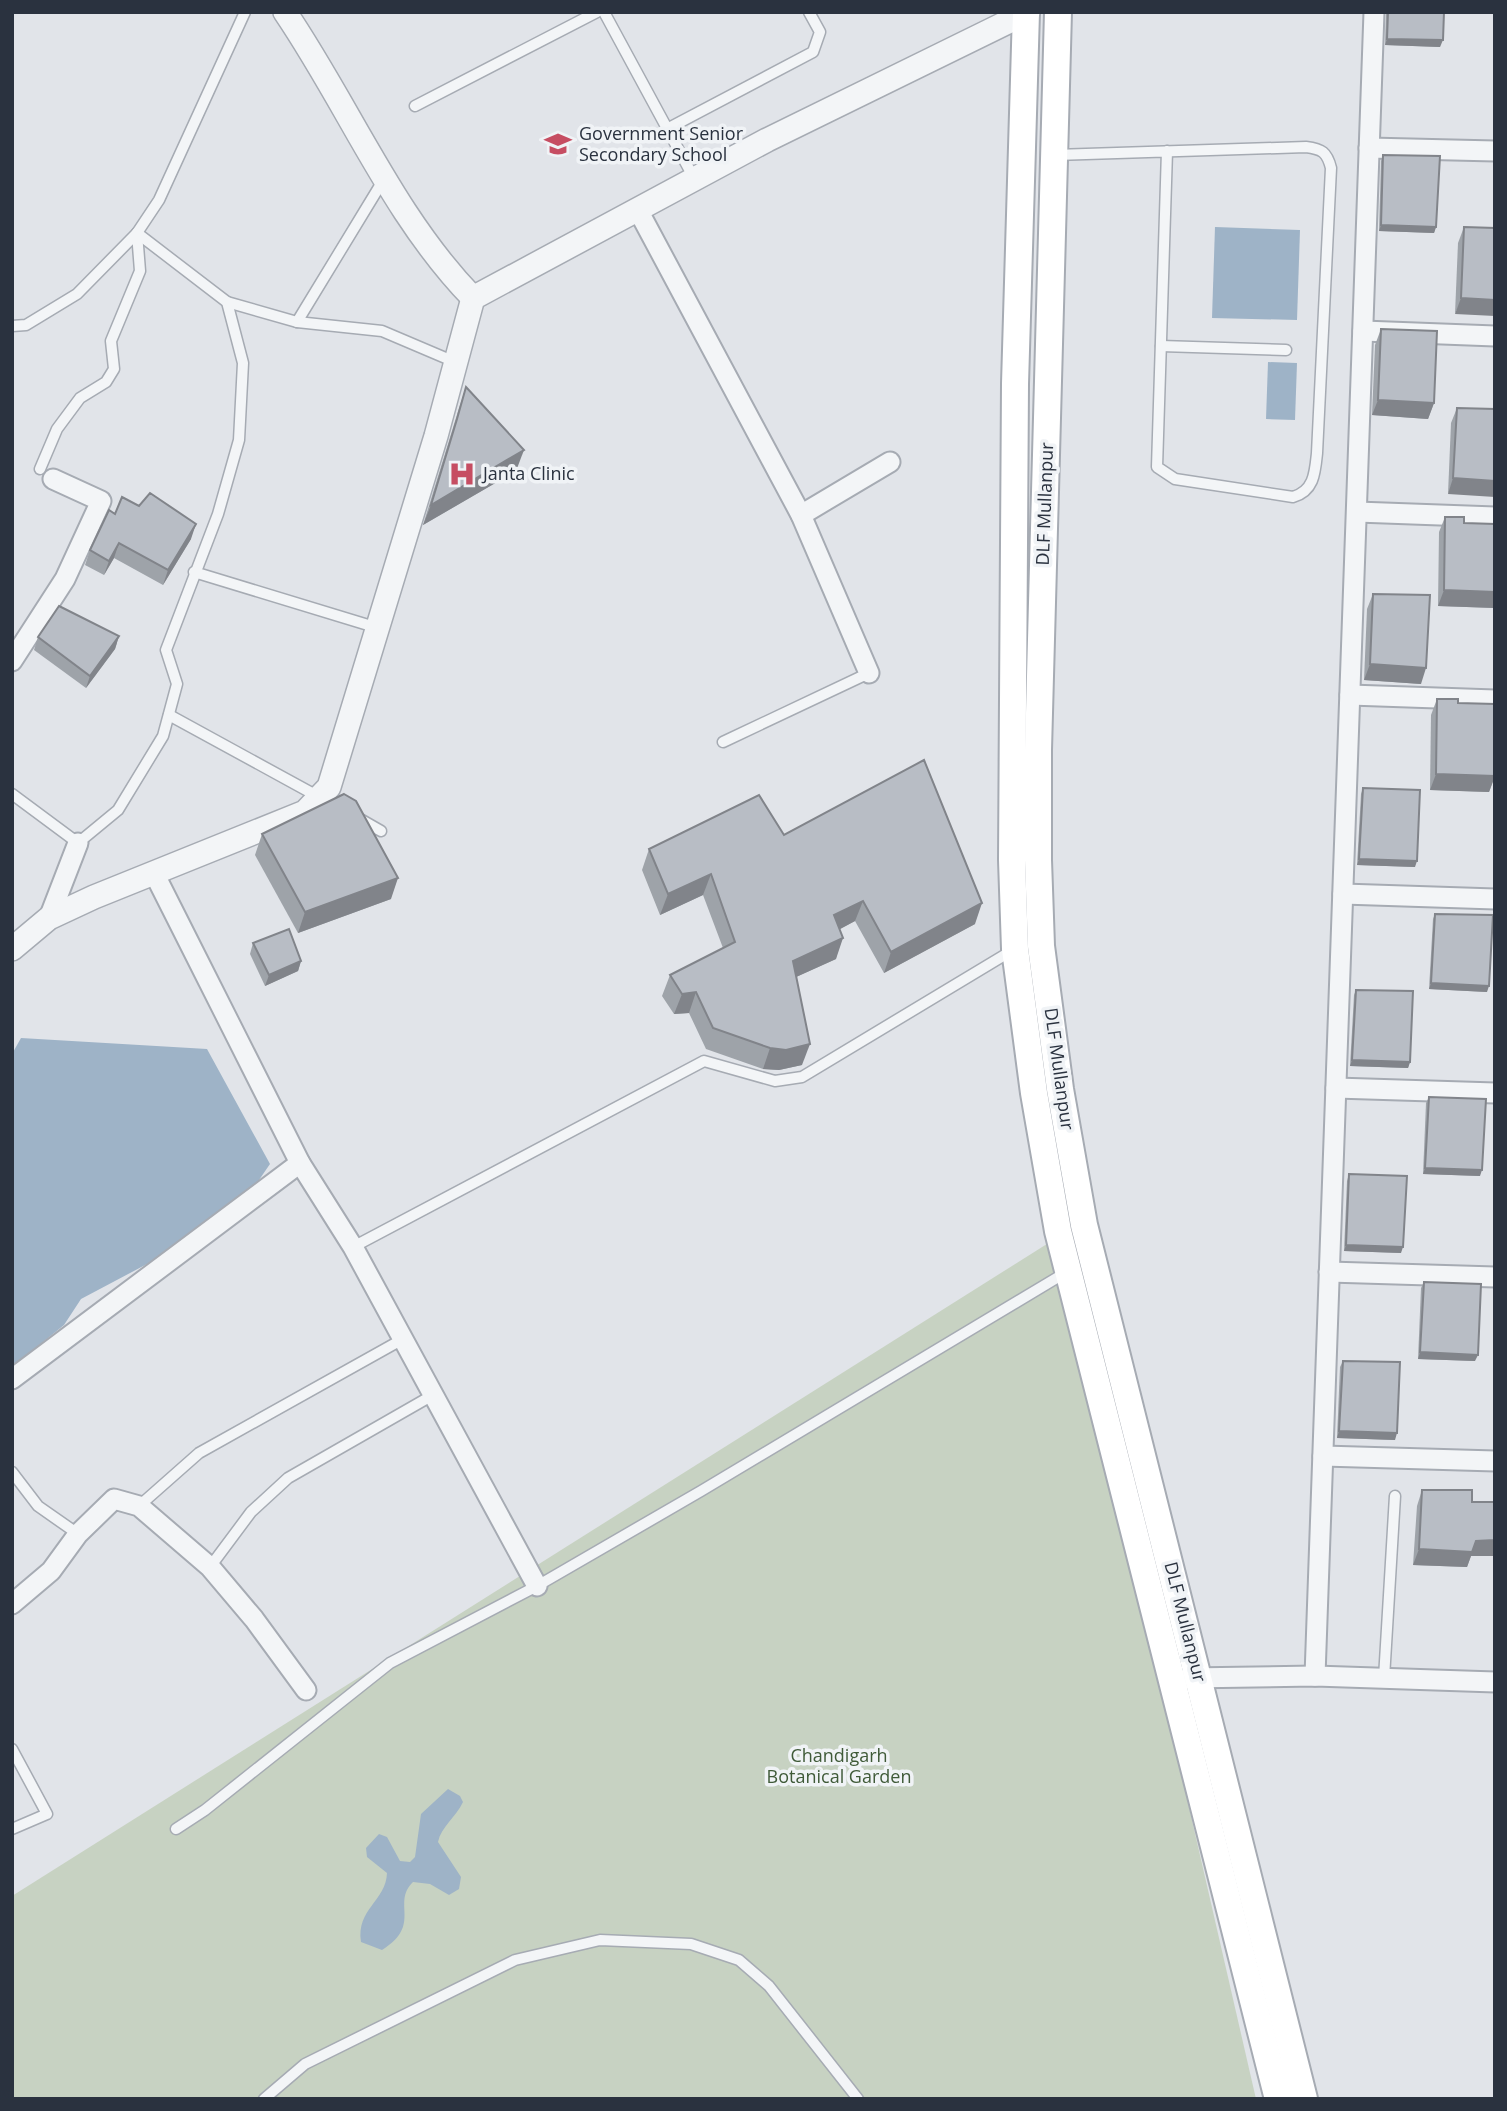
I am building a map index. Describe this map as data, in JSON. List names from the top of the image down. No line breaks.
{"streets":{"main road":["DLF Mullanpur"]},"parks":["Chandigarh Botanical Garden"],"places":{"school or university":["Government Senior Secondary School"],"hospital":["Janta Clinic"]}}
